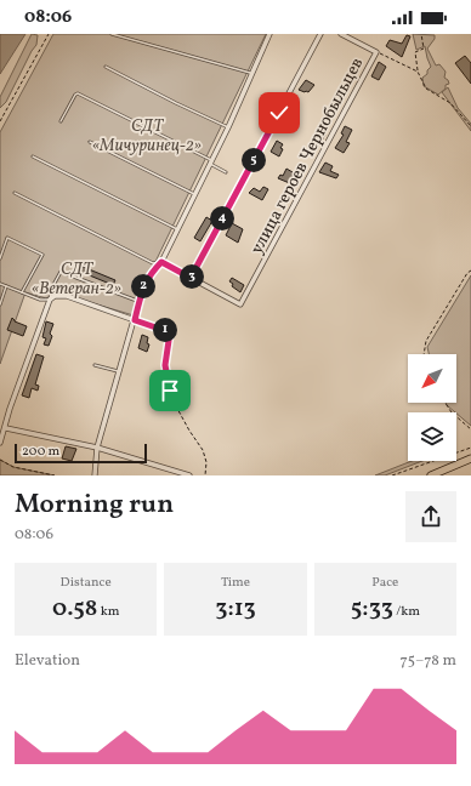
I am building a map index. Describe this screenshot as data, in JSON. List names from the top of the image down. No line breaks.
{"streets":{"street":["улица героев Чернобыльцев"]},"parks":["СДТ «Мичуринец-2»","СДТ «Ветеран-2»"],"scale_bar":"200 m","north":"bottom left","page":{"status":"08:06","pins":["5","4","3","2","1"],"scale":"200 m","heading":["Morning run","08:06"],"stats":[["Distance","0.58 km"],["Time","3:13"],["Pace","5:33 /km"]],"chart":["Elevation","75–78 m"]}}
